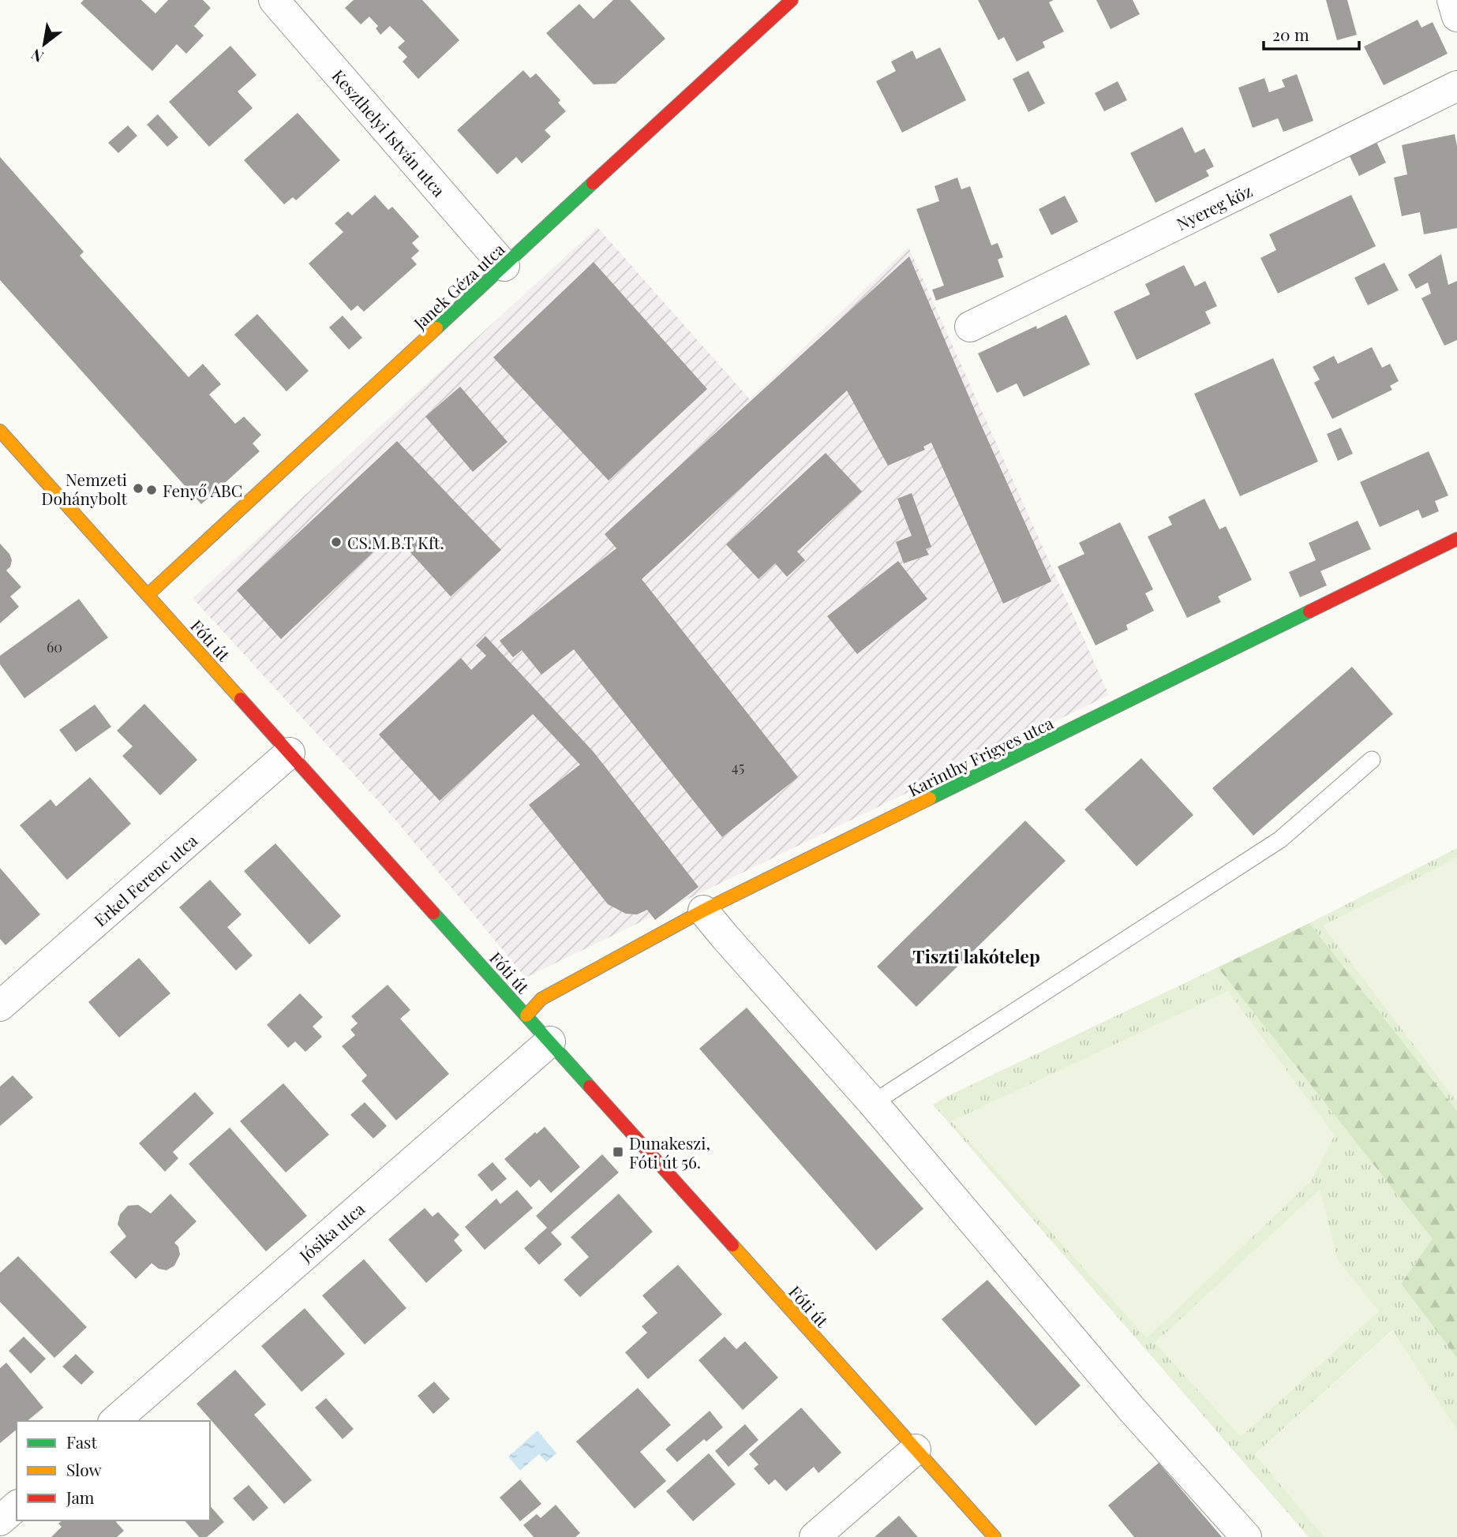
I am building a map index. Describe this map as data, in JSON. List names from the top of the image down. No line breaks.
{"streets":{"street":["Keszthelyi István utca","Nyereg köz","Janek Géza utca","Fóti út","Karinthy Frigyes utca","Erkel Ferenc utca","Jósika utca"]},"crossings":[["Keszthelyi István utca","Janek Géza utca"],["Janek Géza utca","Fóti út"],["Fóti út","Karinthy Frigyes utca"],["Fóti út","Erkel Ferenc utca"],["Fóti út","Jósika utca"]],"districts":["Tiszti lakótelep"],"places":{"other":["Nemzeti Dohánybolt","Fenyő ABC","CS.M.B.T Kft."],"transit":["Dunakeszi, Fóti út 56."]},"house_numbers":["60","45"],"legend":["Fast","Slow","Jam"],"scale_bar":"20 m","north":"bottom left"}
